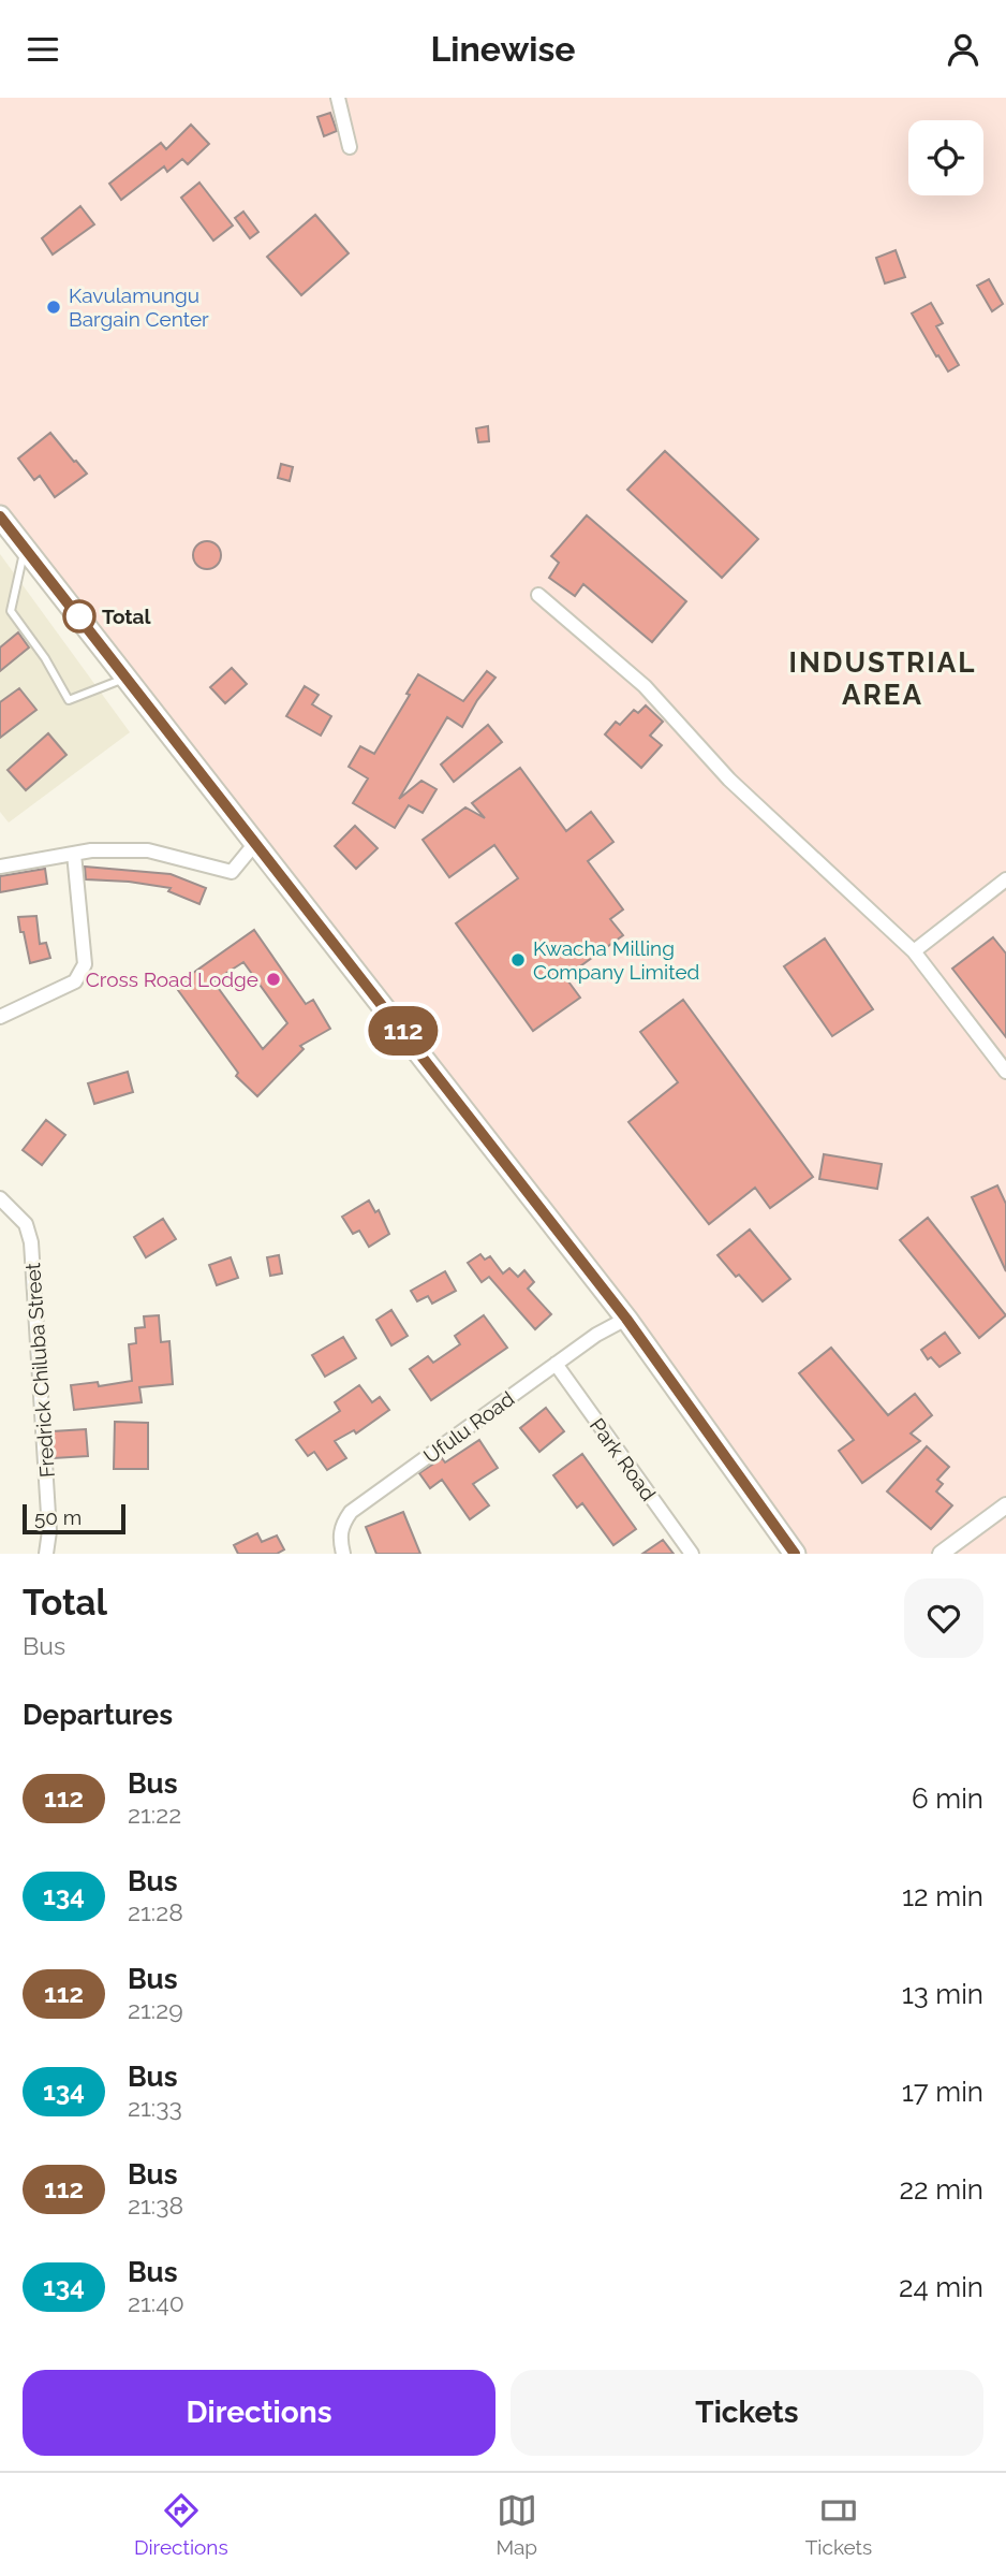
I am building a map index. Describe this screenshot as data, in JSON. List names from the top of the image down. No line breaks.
{"streets":{"street":["Fredrick Chiluba Street","Ufulu Road","Park Road"]},"crossings":[["Ufulu Road","Park Road"]],"districts":["INDUSTRIAL AREA"],"places":["Kavulamungu Bargain Center","Total","Kwacha Milling Company Limited","Cross Road Lodge"],"lines":["bus line 112"],"scale_bar":"50 m","page":{"header":"Linewise","on_map":"112","scale":"50 m","heading":[["Total","Bus"],"Departures"],"list":[{"mark":"112","name":"Bus","note":"21:22","value":"6 min"},{"mark":"134","name":"Bus","note":"21:28","value":"12 min"},{"mark":"112","name":"Bus","note":"21:29","value":"13 min"},{"mark":"134","name":"Bus","note":"21:33","value":"17 min"},{"mark":"112","name":"Bus","note":"21:38","value":"22 min"},{"mark":"134","name":"Bus","note":"21:40","value":"24 min"}],"buttons":["Directions","Tickets"],"tabs":["Directions","Map","Tickets"]}}
